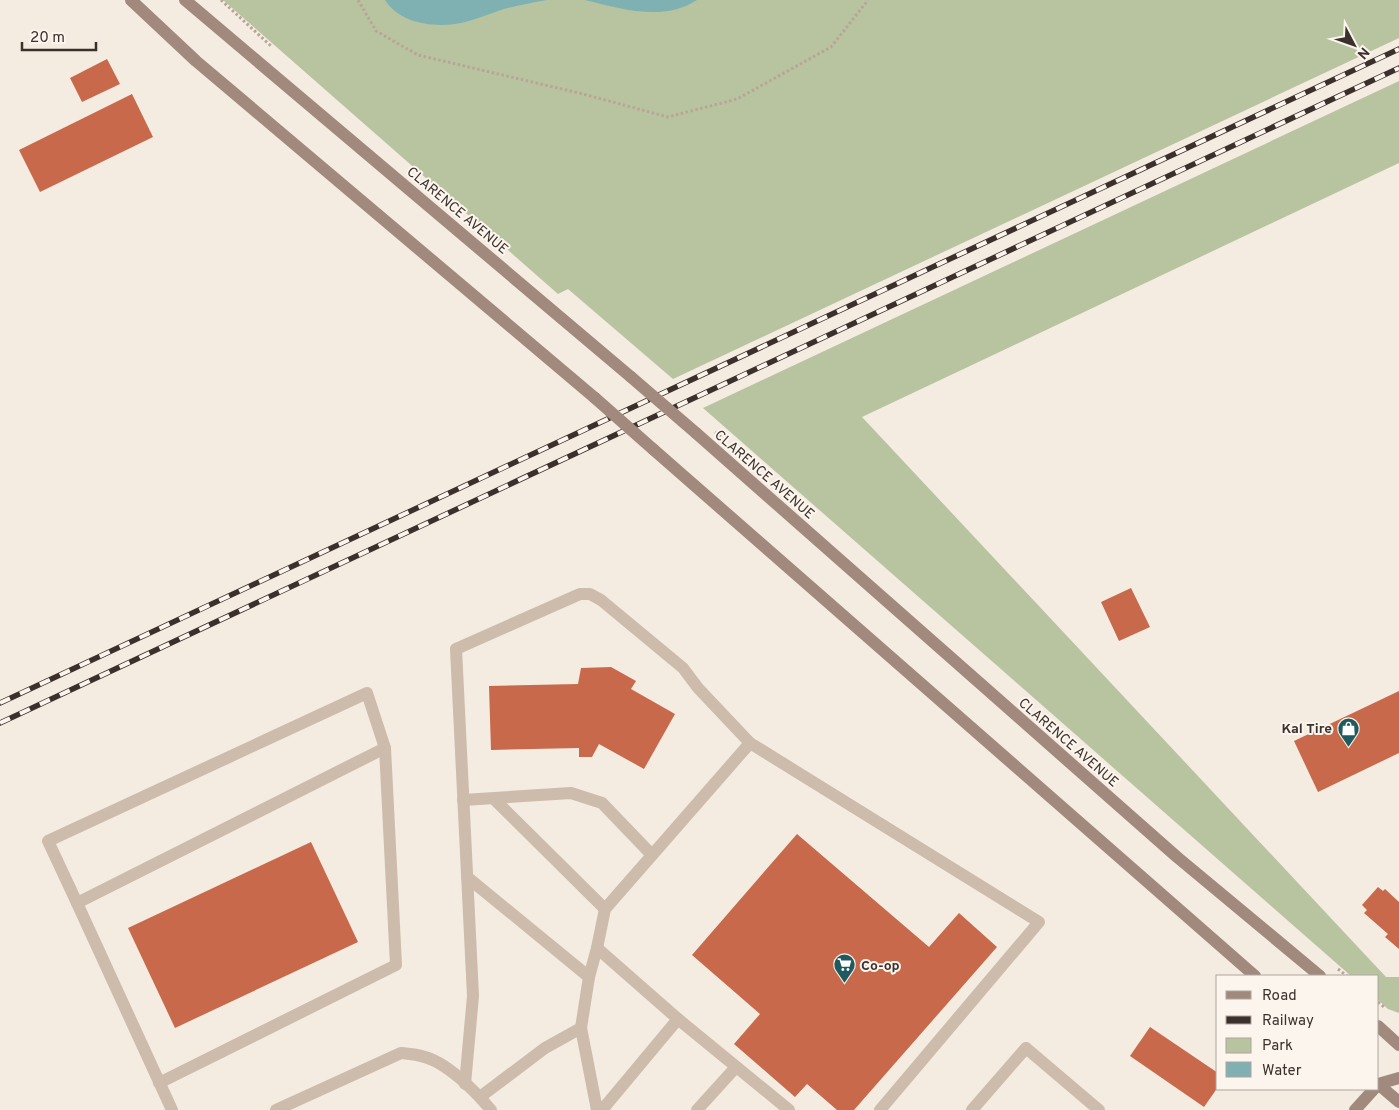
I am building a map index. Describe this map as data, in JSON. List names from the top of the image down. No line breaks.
{"streets":{"main road":["CLARENCE AVENUE"]},"places":{"shop":["Kal Tire"],"supermarket":["Co-op"]},"legend":["Road","Railway","Park","Water"],"scale_bar":"20 m","north":"bottom right"}
